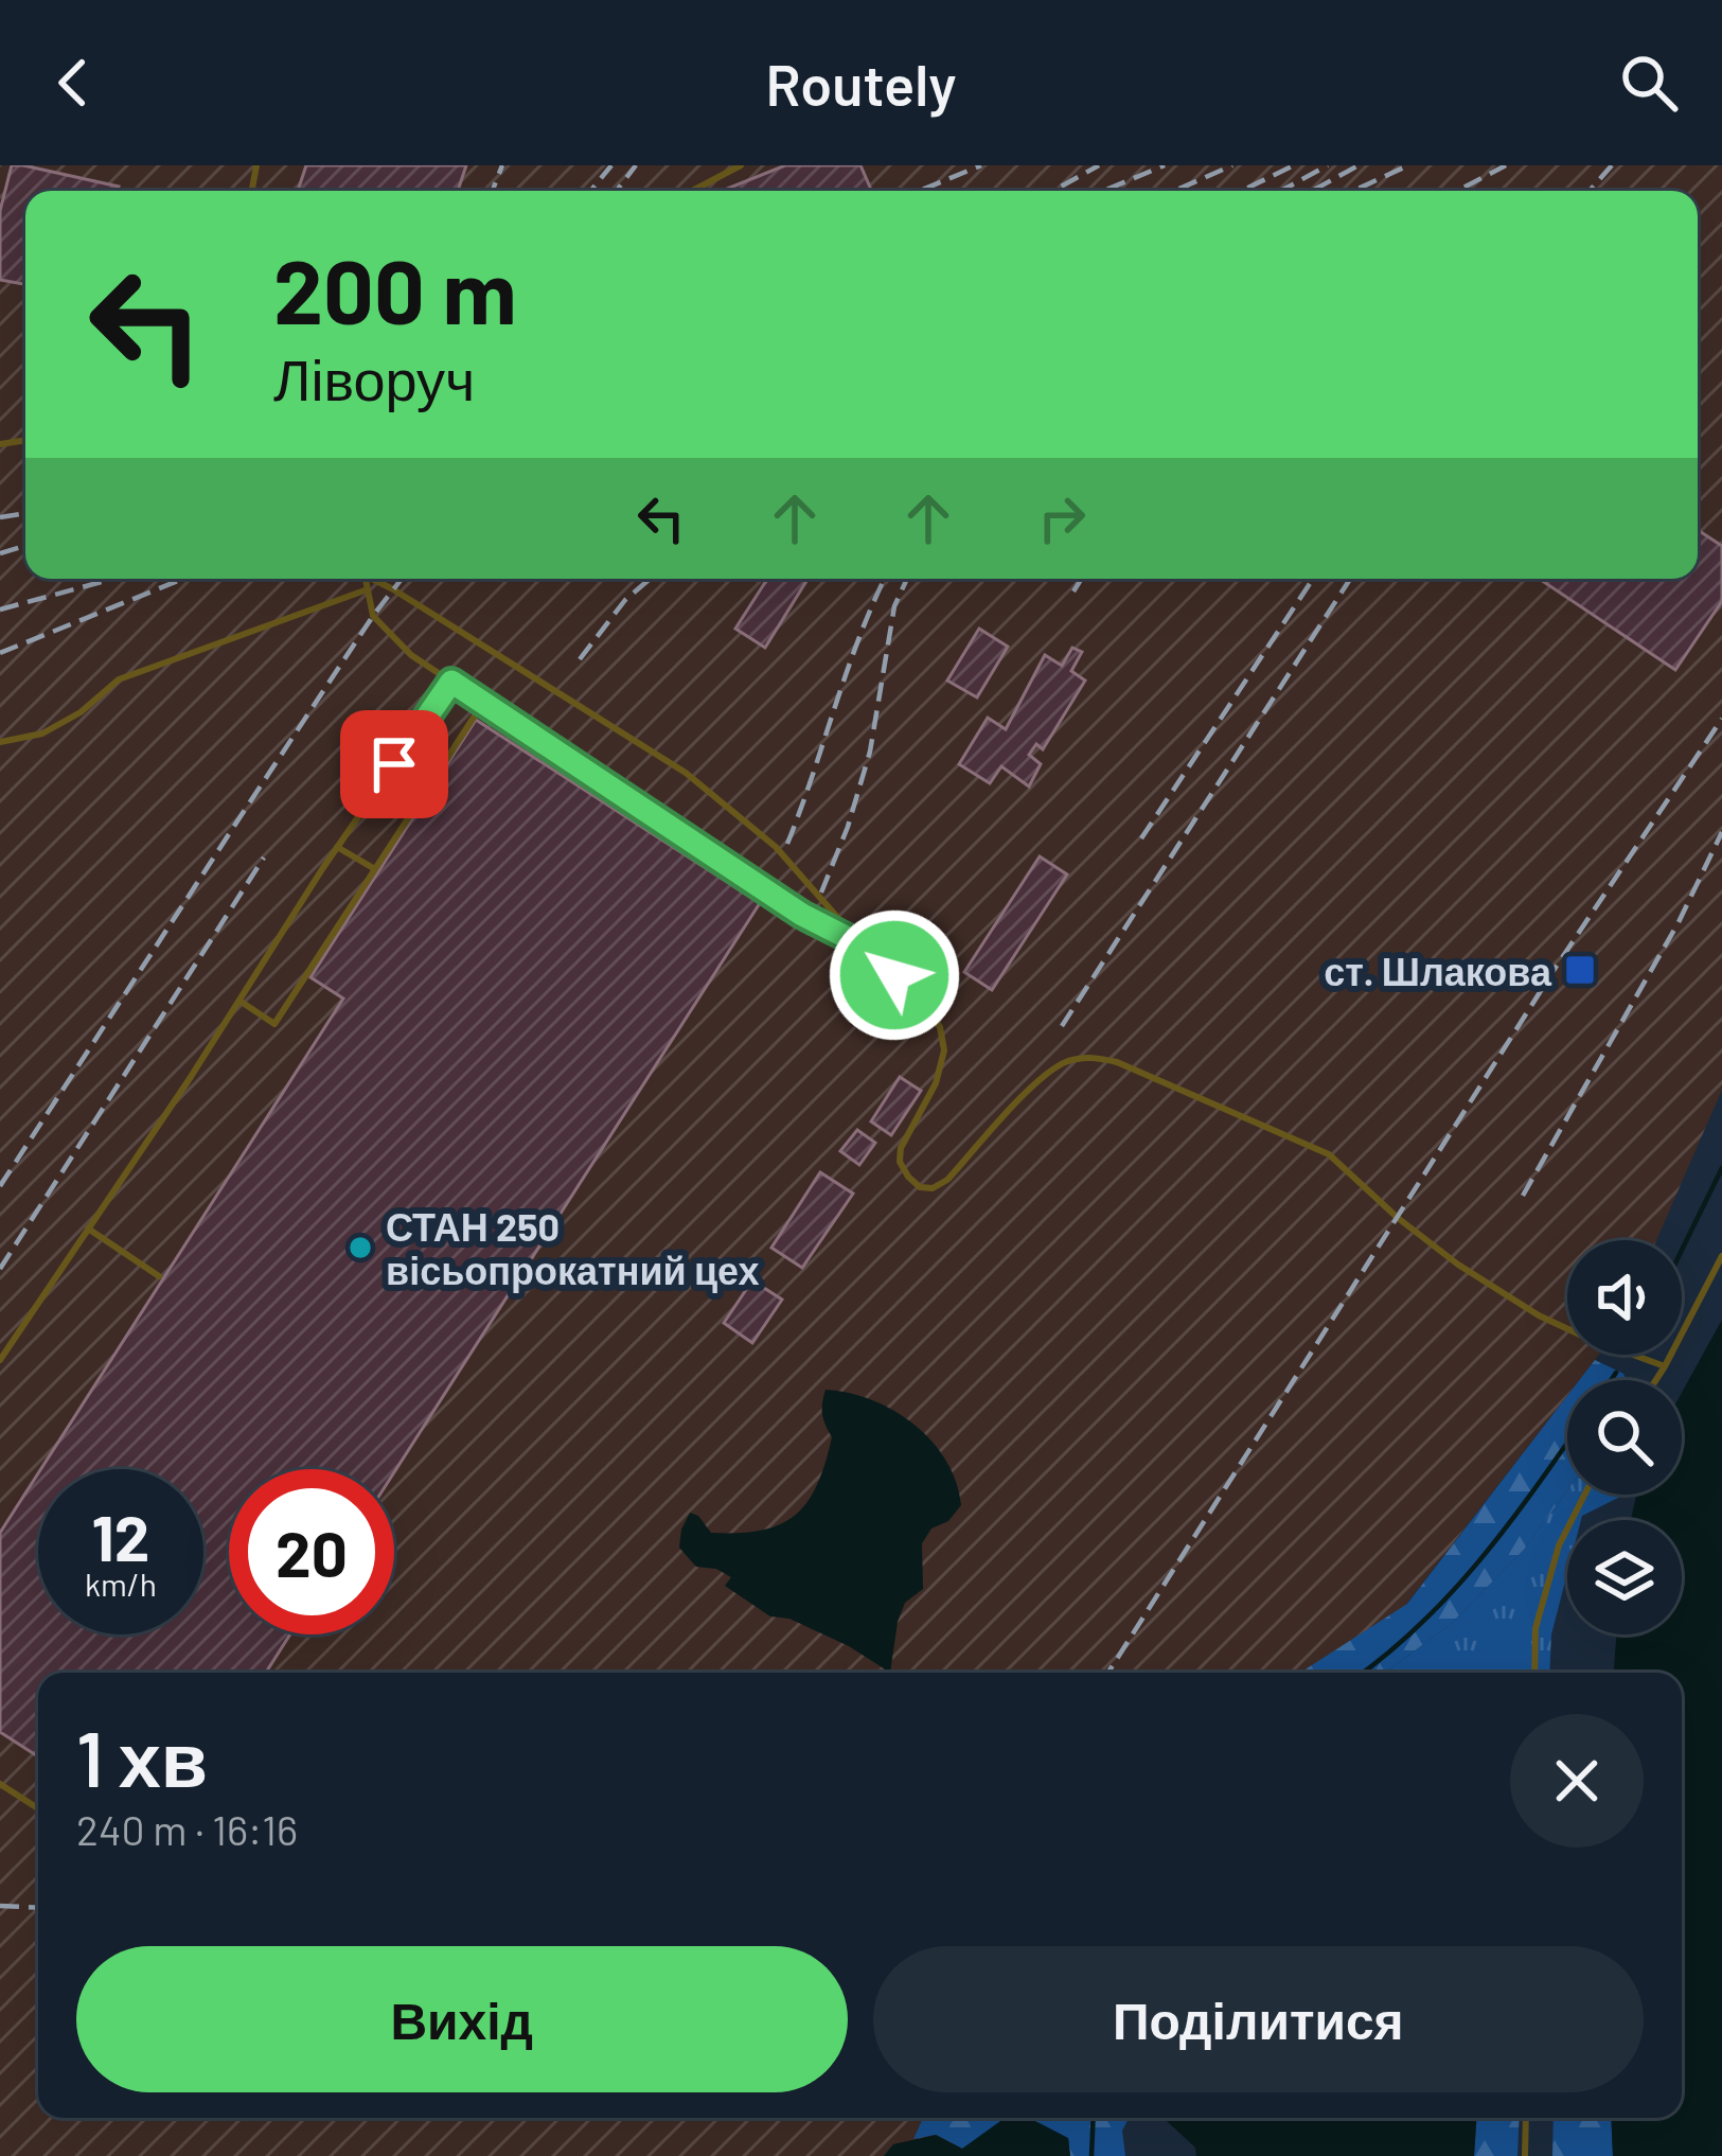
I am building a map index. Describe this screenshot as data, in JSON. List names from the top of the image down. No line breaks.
{"places":{"transit":["ст. Шлакова"],"other":["СТАН 250 вісьопрокатний цех"]},"page":{"header":"Routely","turn":["200 m","Ліворуч"],"speed":"12 km/h","limit":"20","heading":["1 хв","240 m · 16:16"],"buttons":["Вихід","Поділитися"]}}
